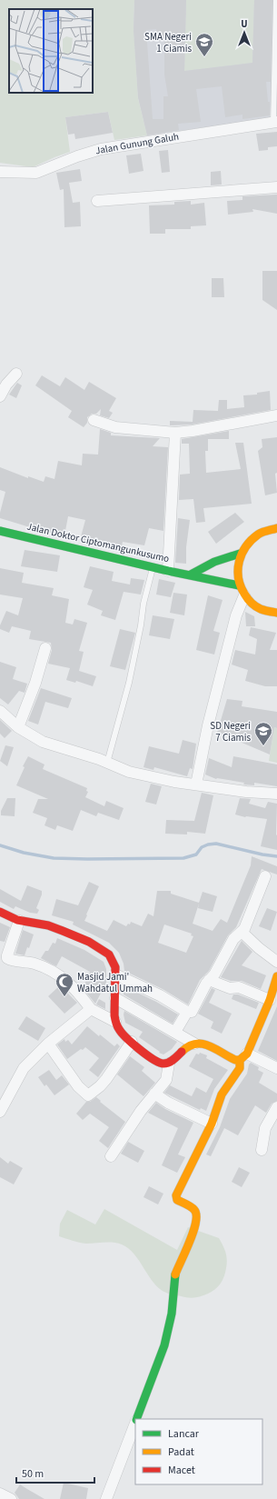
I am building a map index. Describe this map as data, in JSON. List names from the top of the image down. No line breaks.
{"streets":{"street":["Jalan Gunung Galuh","Jalan Doktor Ciptomangunkusumo"]},"places":{"school or university":["SMA Negeri 1 Ciamis","SD Negeri 7 Ciamis"],"mosque":["Masjid Jami' Wahdatul Ummah"]},"legend":["Lancar","Padat","Macet"],"scale_bar":"50 m","north":"top"}
